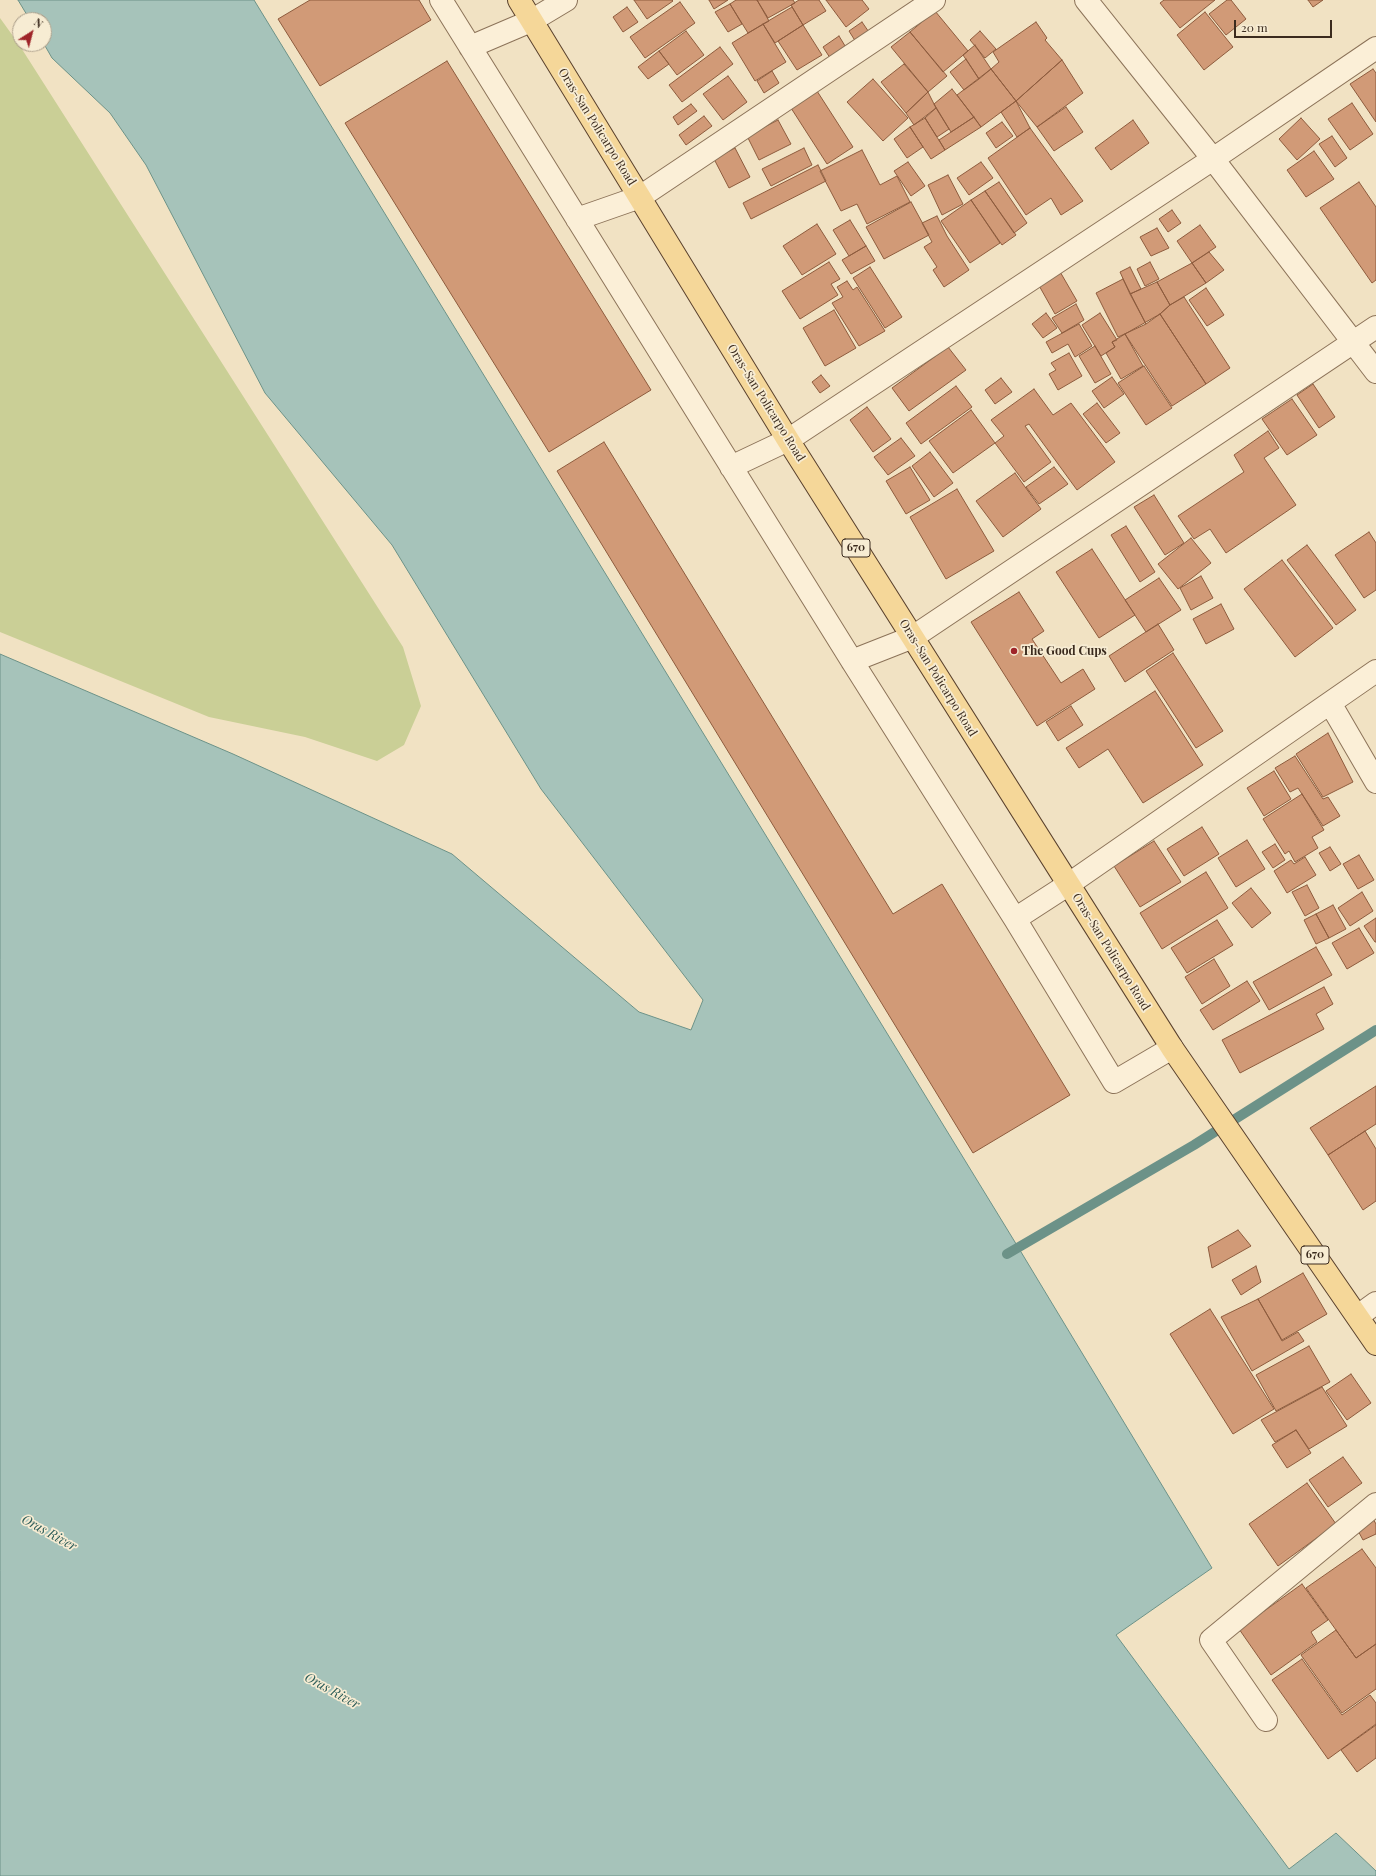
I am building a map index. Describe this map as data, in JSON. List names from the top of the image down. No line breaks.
{"streets":{"main road":["Oras-San Policarpo Road","670"]},"water":["Oras River"],"places":["The Good Cups"],"scale_bar":"20 m","north":"top right"}
